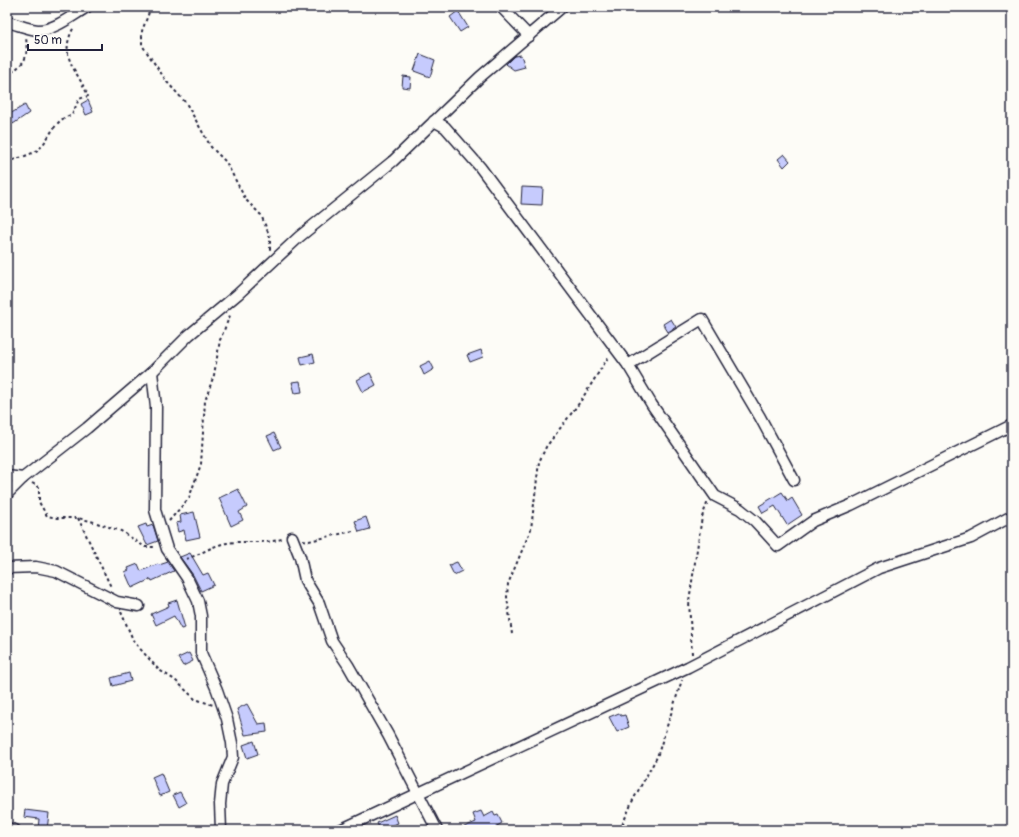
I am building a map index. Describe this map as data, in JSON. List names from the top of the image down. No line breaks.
{"scale_bar":"50 m"}
